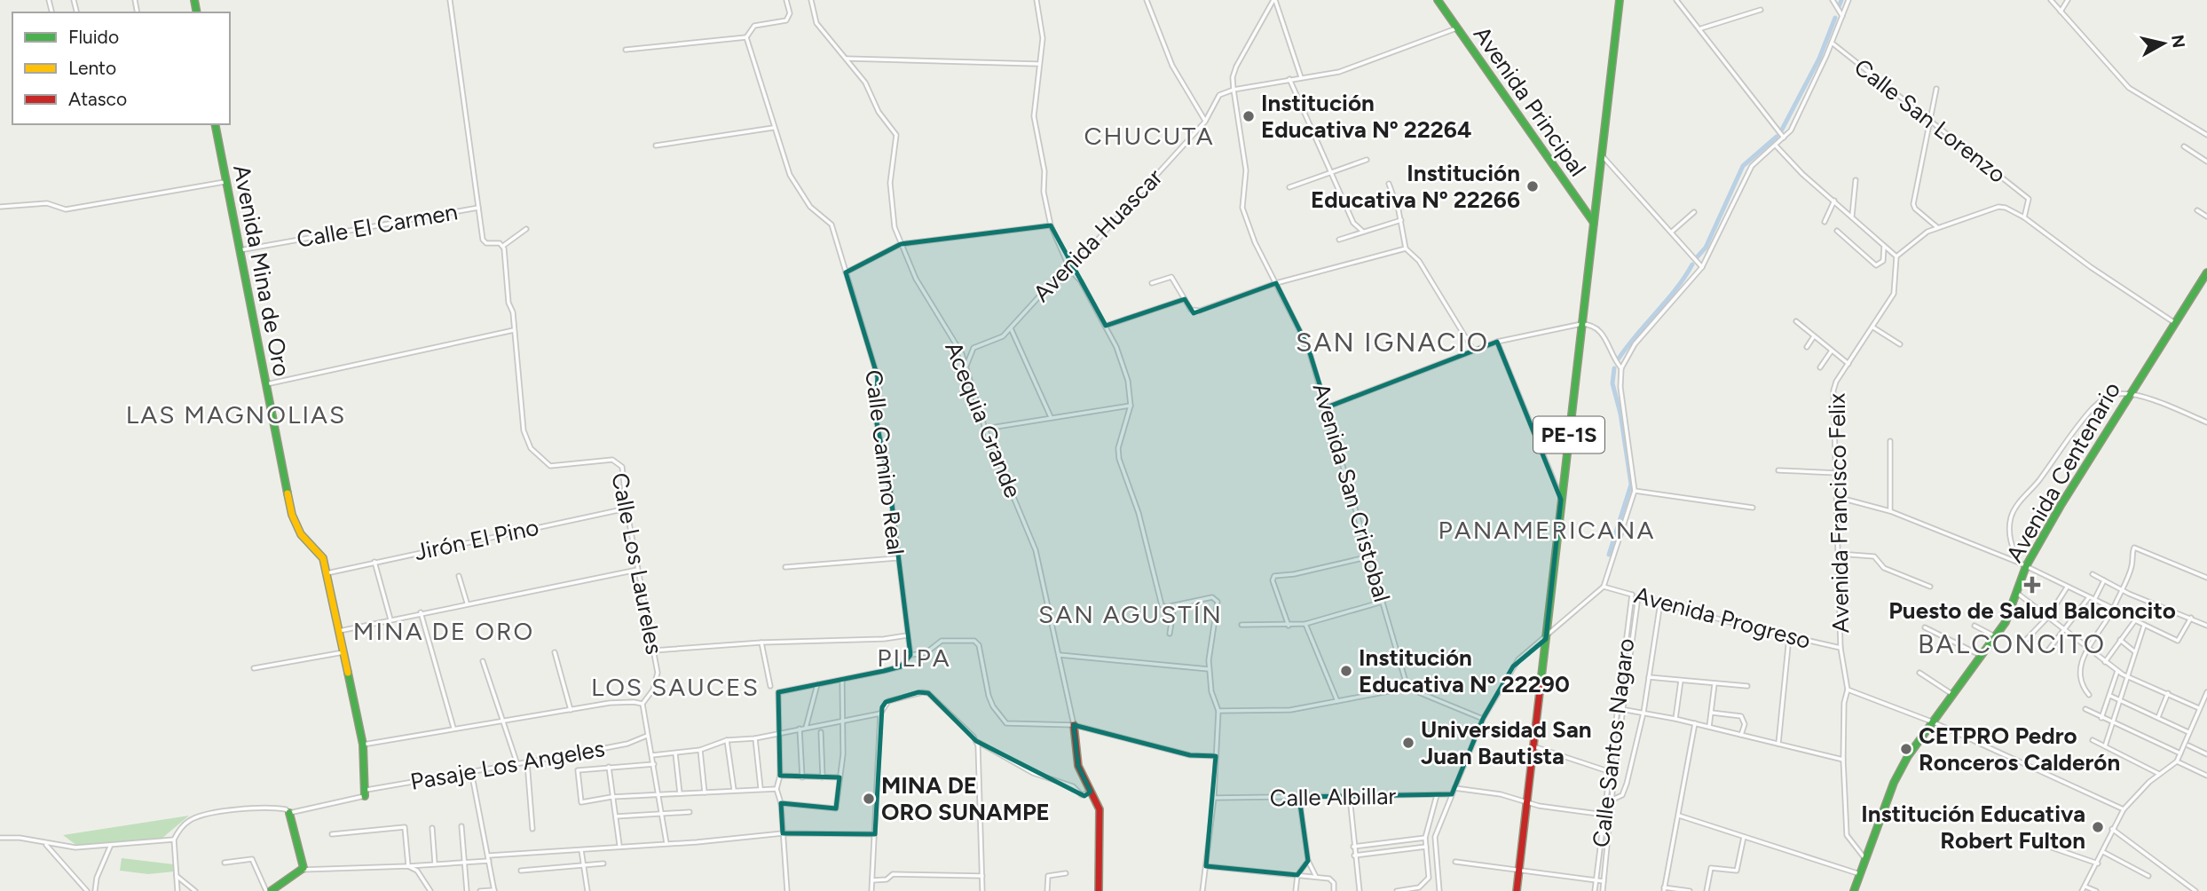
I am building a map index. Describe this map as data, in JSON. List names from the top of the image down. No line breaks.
{"streets":{"main road":["Avenida Principal","Avenida Mina de Oro","PE-1S","Avenida Centenario"],"street":["Calle San Lorenzo","Calle El Carmen","Avenida Huascar","Acequia Grande","Calle Camino Real","Avenida San Cristobal","Avenida Francisco Felix","Jirón El Pino","Calle Los Laureles","Avenida Progreso","Calle Santos Nagaro","Pasaje Los Angeles","Calle Albillar"]},"crossings":[["Avenida Principal","PE-1S"],["Calle El Carmen","Avenida Mina de Oro"],["Avenida Huascar","Acequia Grande"],["Avenida Huascar","Avenida San Cristobal"],["Avenida Mina de Oro","Jirón El Pino"],["Avenida Mina de Oro","Pasaje Los Angeles"],["Avenida Centenario","Avenida Francisco Felix"],["Avenida Francisco Felix","Avenida Progreso"],["Jirón El Pino","Calle Los Laureles"],["Avenida Progreso","Calle Santos Nagaro"]],"districts":["CHUCUTA","SAN IGNACIO","LAS MAGNOLIAS","PANAMERICANA","SAN AGUSTÍN","MINA DE ORO","BALCONCITO","PILPA","LOS SAUCES"],"places":{"other":["Institución Educativa Nº 22264","Institución Educativa Nº 22266","Institución Educativa Nº 22290","Universidad San Juan Bautista","CETPRO Pedro Ronceros Calderón","MINA DE ORO SUNAMPE","Institución Educativa Robert Fulton"],"health":["Puesto de Salud Balconcito"]},"legend":["Fluido","Lento","Atasco"],"north":"right"}
